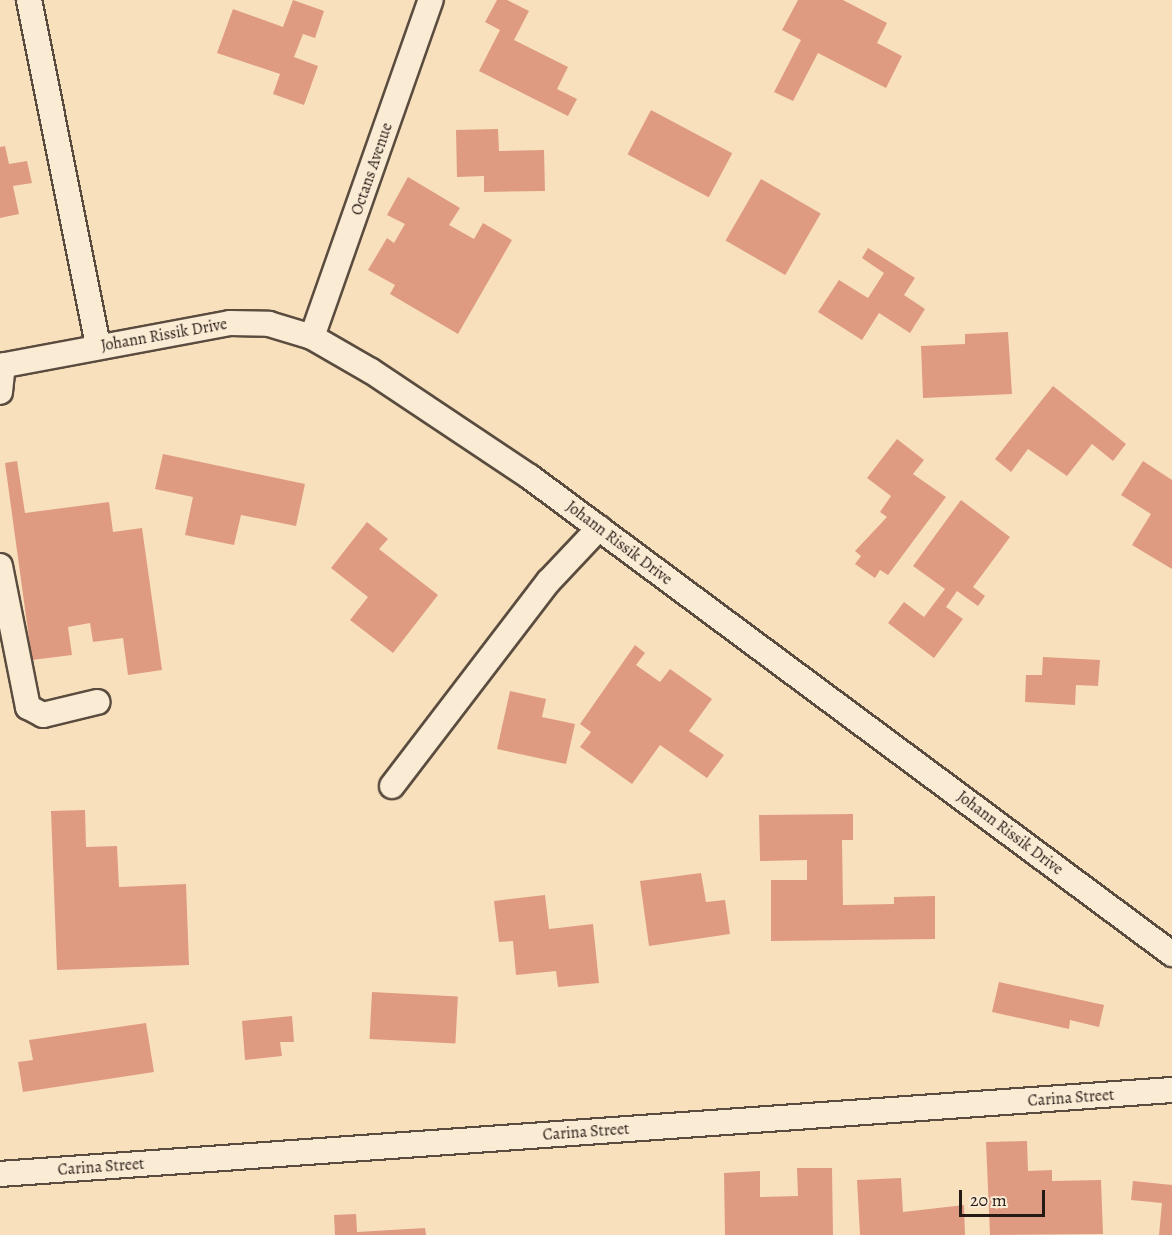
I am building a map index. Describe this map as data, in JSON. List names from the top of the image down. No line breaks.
{"streets":{"street":["Octans Avenue","Johann Rissik Drive","Carina Street"]},"crossings":[["Octans Avenue","Johann Rissik Drive"]],"scale_bar":"20 m"}
